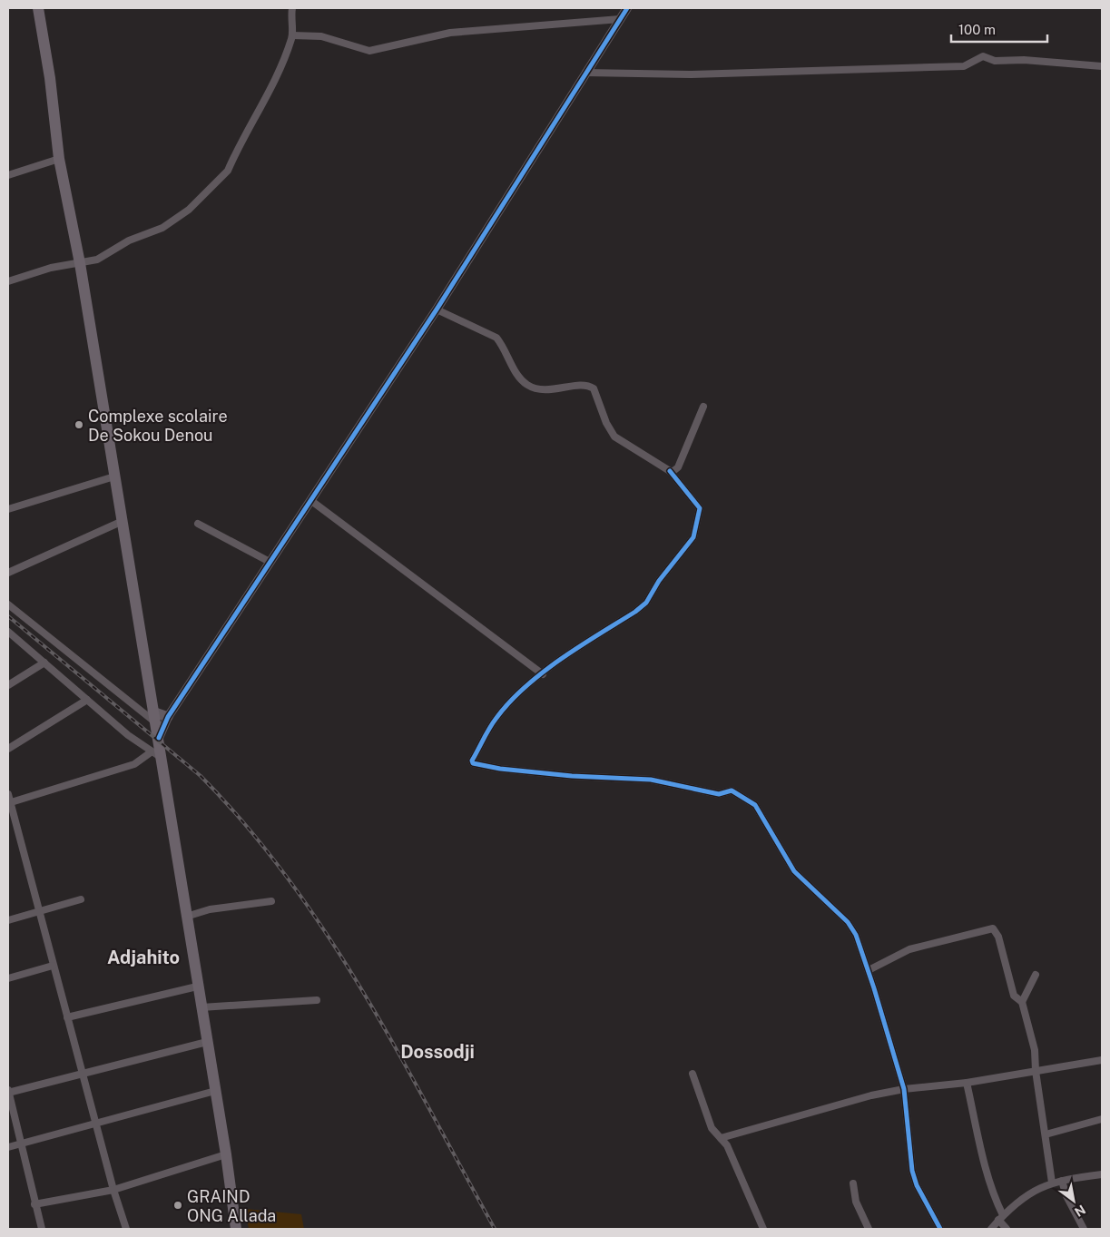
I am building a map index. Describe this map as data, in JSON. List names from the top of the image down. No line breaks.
{"districts":["Adjahito","Dossodji"],"places":["Complexe scolaire De Sokou Denou","GRAIND ONG Allada"],"scale_bar":"100 m","north":"bottom right"}
